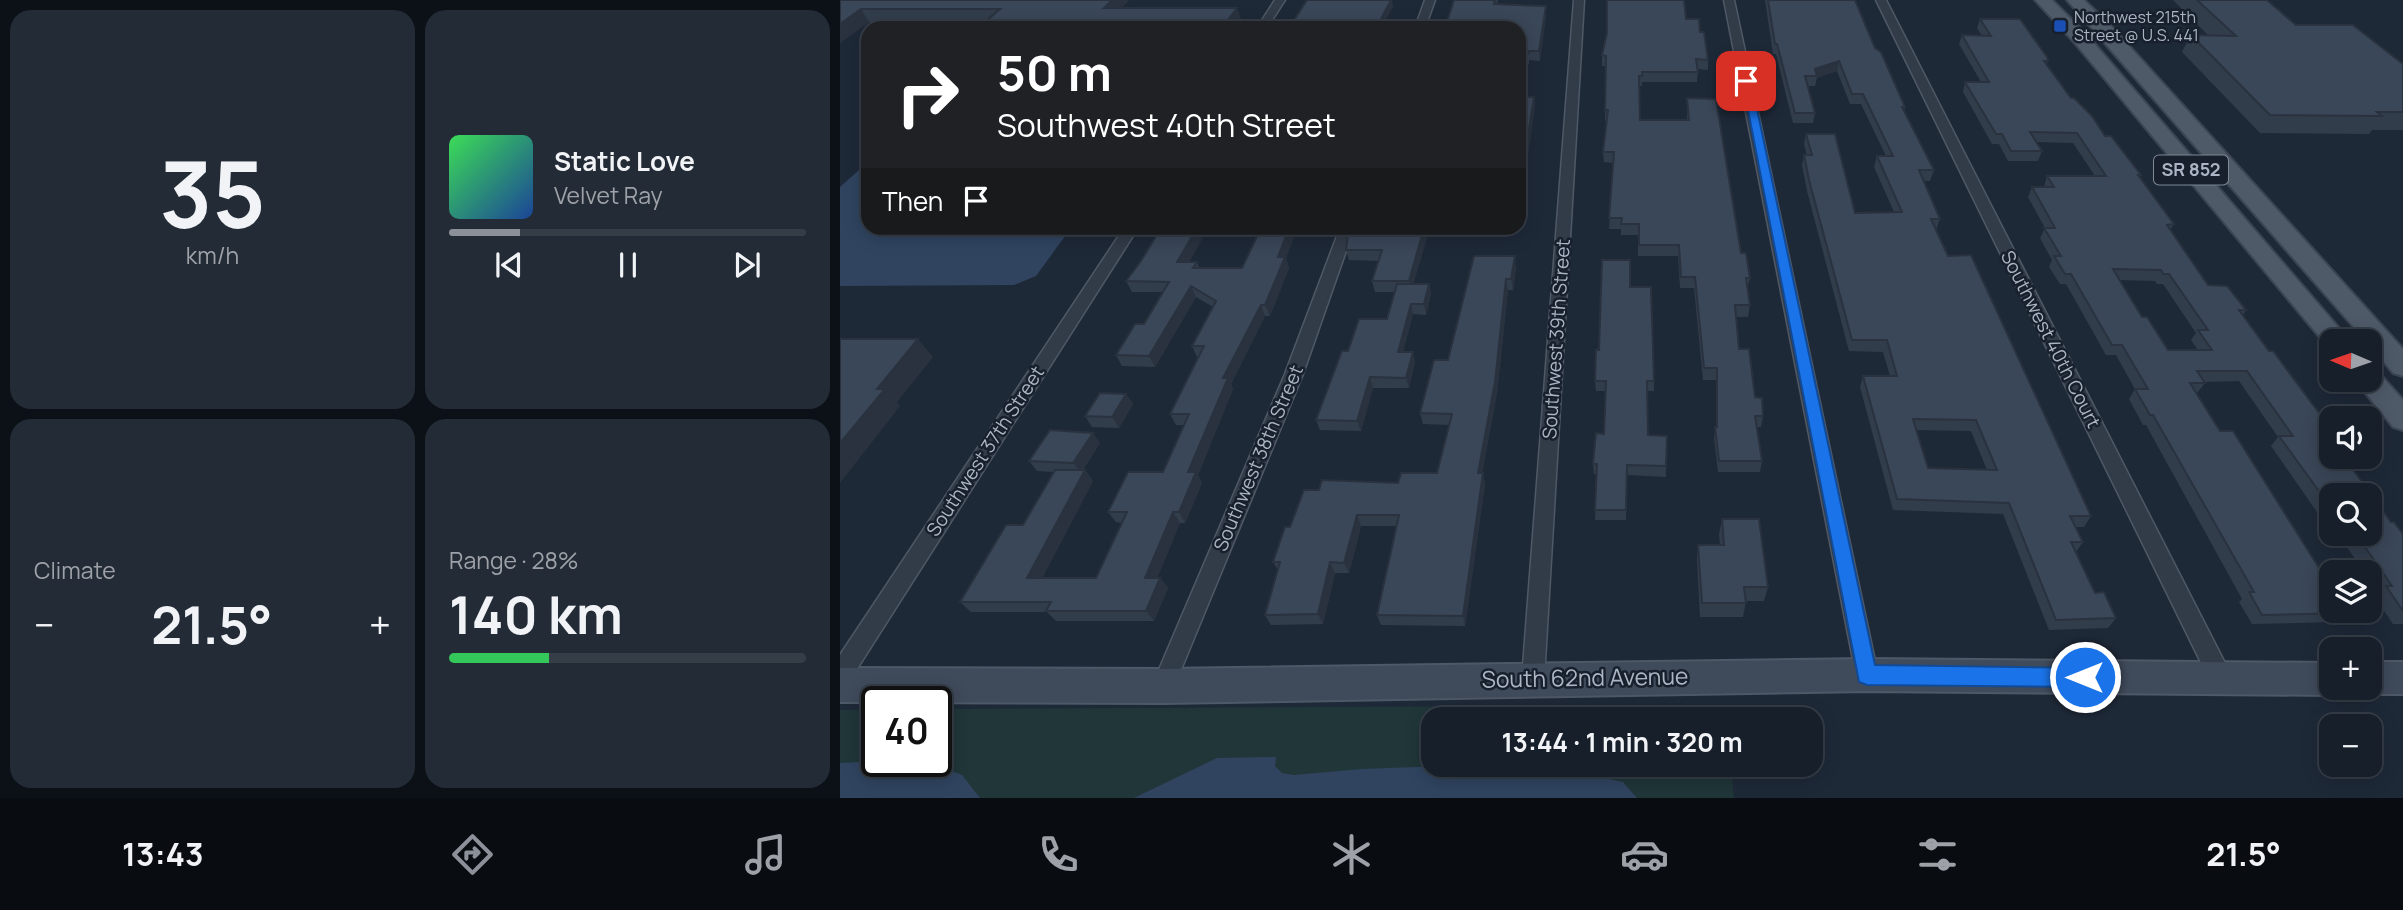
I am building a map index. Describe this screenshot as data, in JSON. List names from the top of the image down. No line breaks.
{"streets":{"main road":["SR 852"],"street":["Southwest 39th Street","Southwest 40th Court","Southwest 37th Street","Southwest 38th Street","South 62nd Avenue"]},"crossings":[["Southwest 39th Street","South 62nd Avenue"],["Southwest 40th Court","South 62nd Avenue"],["Southwest 38th Street","South 62nd Avenue"]],"places":{"transit":["Northwest 215th Street @ U.S. 441"]},"north":"left","page":{"tile":[["35","km/h"],"Climate",["Range · 28%","140 km"]],"turn":["50 m","Southwest 40th Street"],"song":["Static Love","Velvet Ray"],"then":"Then","map_buttons":["+","−"],"heat":["−","21.5°","+"],"limit":"40","trip":"13:44 · 1 min · 320 m","tabs":["13:43","21.5°"]}}
